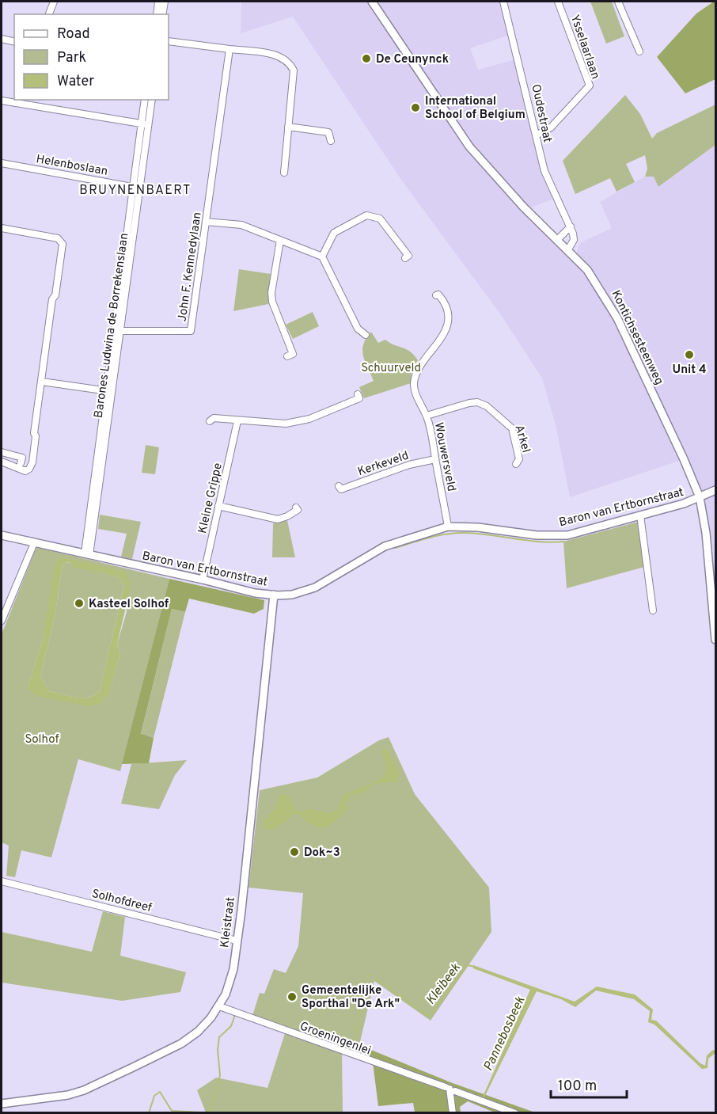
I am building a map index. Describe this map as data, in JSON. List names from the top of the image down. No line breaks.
{"streets":{"street":["Ysselaarlaan","Oudestraat","Helenboslaan","John F. Kennedylaan","Barones Ludwina de Borrekenslaan","Kontichsesteenweg","Arkel","Wouwersveld","Kerkeveld","Kleine Grippe","Baron van Ertbornstraat","Solhofdreef","Kleistraat","Groeningenlei"]},"crossings":[["Ysselaarlaan","Oudestraat"],["Oudestraat","Kontichsesteenweg"],["Helenboslaan","Barones Ludwina de Borrekenslaan"],["John F. Kennedylaan","Barones Ludwina de Borrekenslaan"],["Barones Ludwina de Borrekenslaan","Baron van Ertbornstraat"],["Kontichsesteenweg","Baron van Ertbornstraat"],["Arkel","Wouwersveld"],["Wouwersveld","Kerkeveld"],["Wouwersveld","Baron van Ertbornstraat"],["Kleine Grippe","Baron van Ertbornstraat"],["Baron van Ertbornstraat","Kleistraat"],["Solhofdreef","Kleistraat"],["Kleistraat","Groeningenlei"]],"districts":["BRUYNENBAERT"],"water":["Kleibeek","Pannebosbeek"],"parks":["Schuurveld","Solhof"],"places":["De Ceunynck","International School of Belgium","Unit 4","Kasteel Solhof","Dok~3","Gemeentelijke Sporthal \"De Ark\""],"legend":["Road","Park","Water"],"scale_bar":"100 m"}
